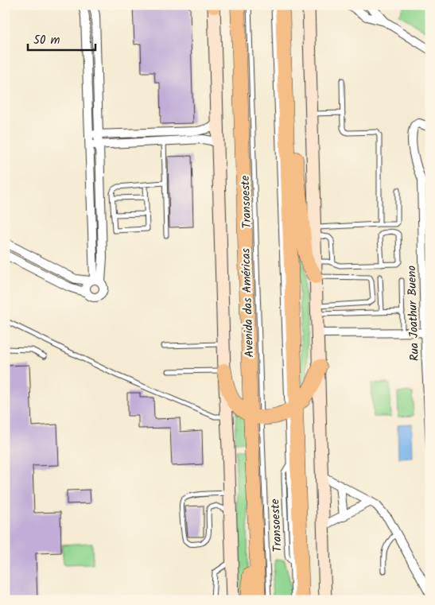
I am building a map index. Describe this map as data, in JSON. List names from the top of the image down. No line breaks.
{"streets":{"highway":["Avenida das Américas"],"street":["Rua Joathur Bueno"],"lane":["Transoeste"]},"crossings":[["Transoeste","Avenida das Américas"]],"scale_bar":"50 m"}
